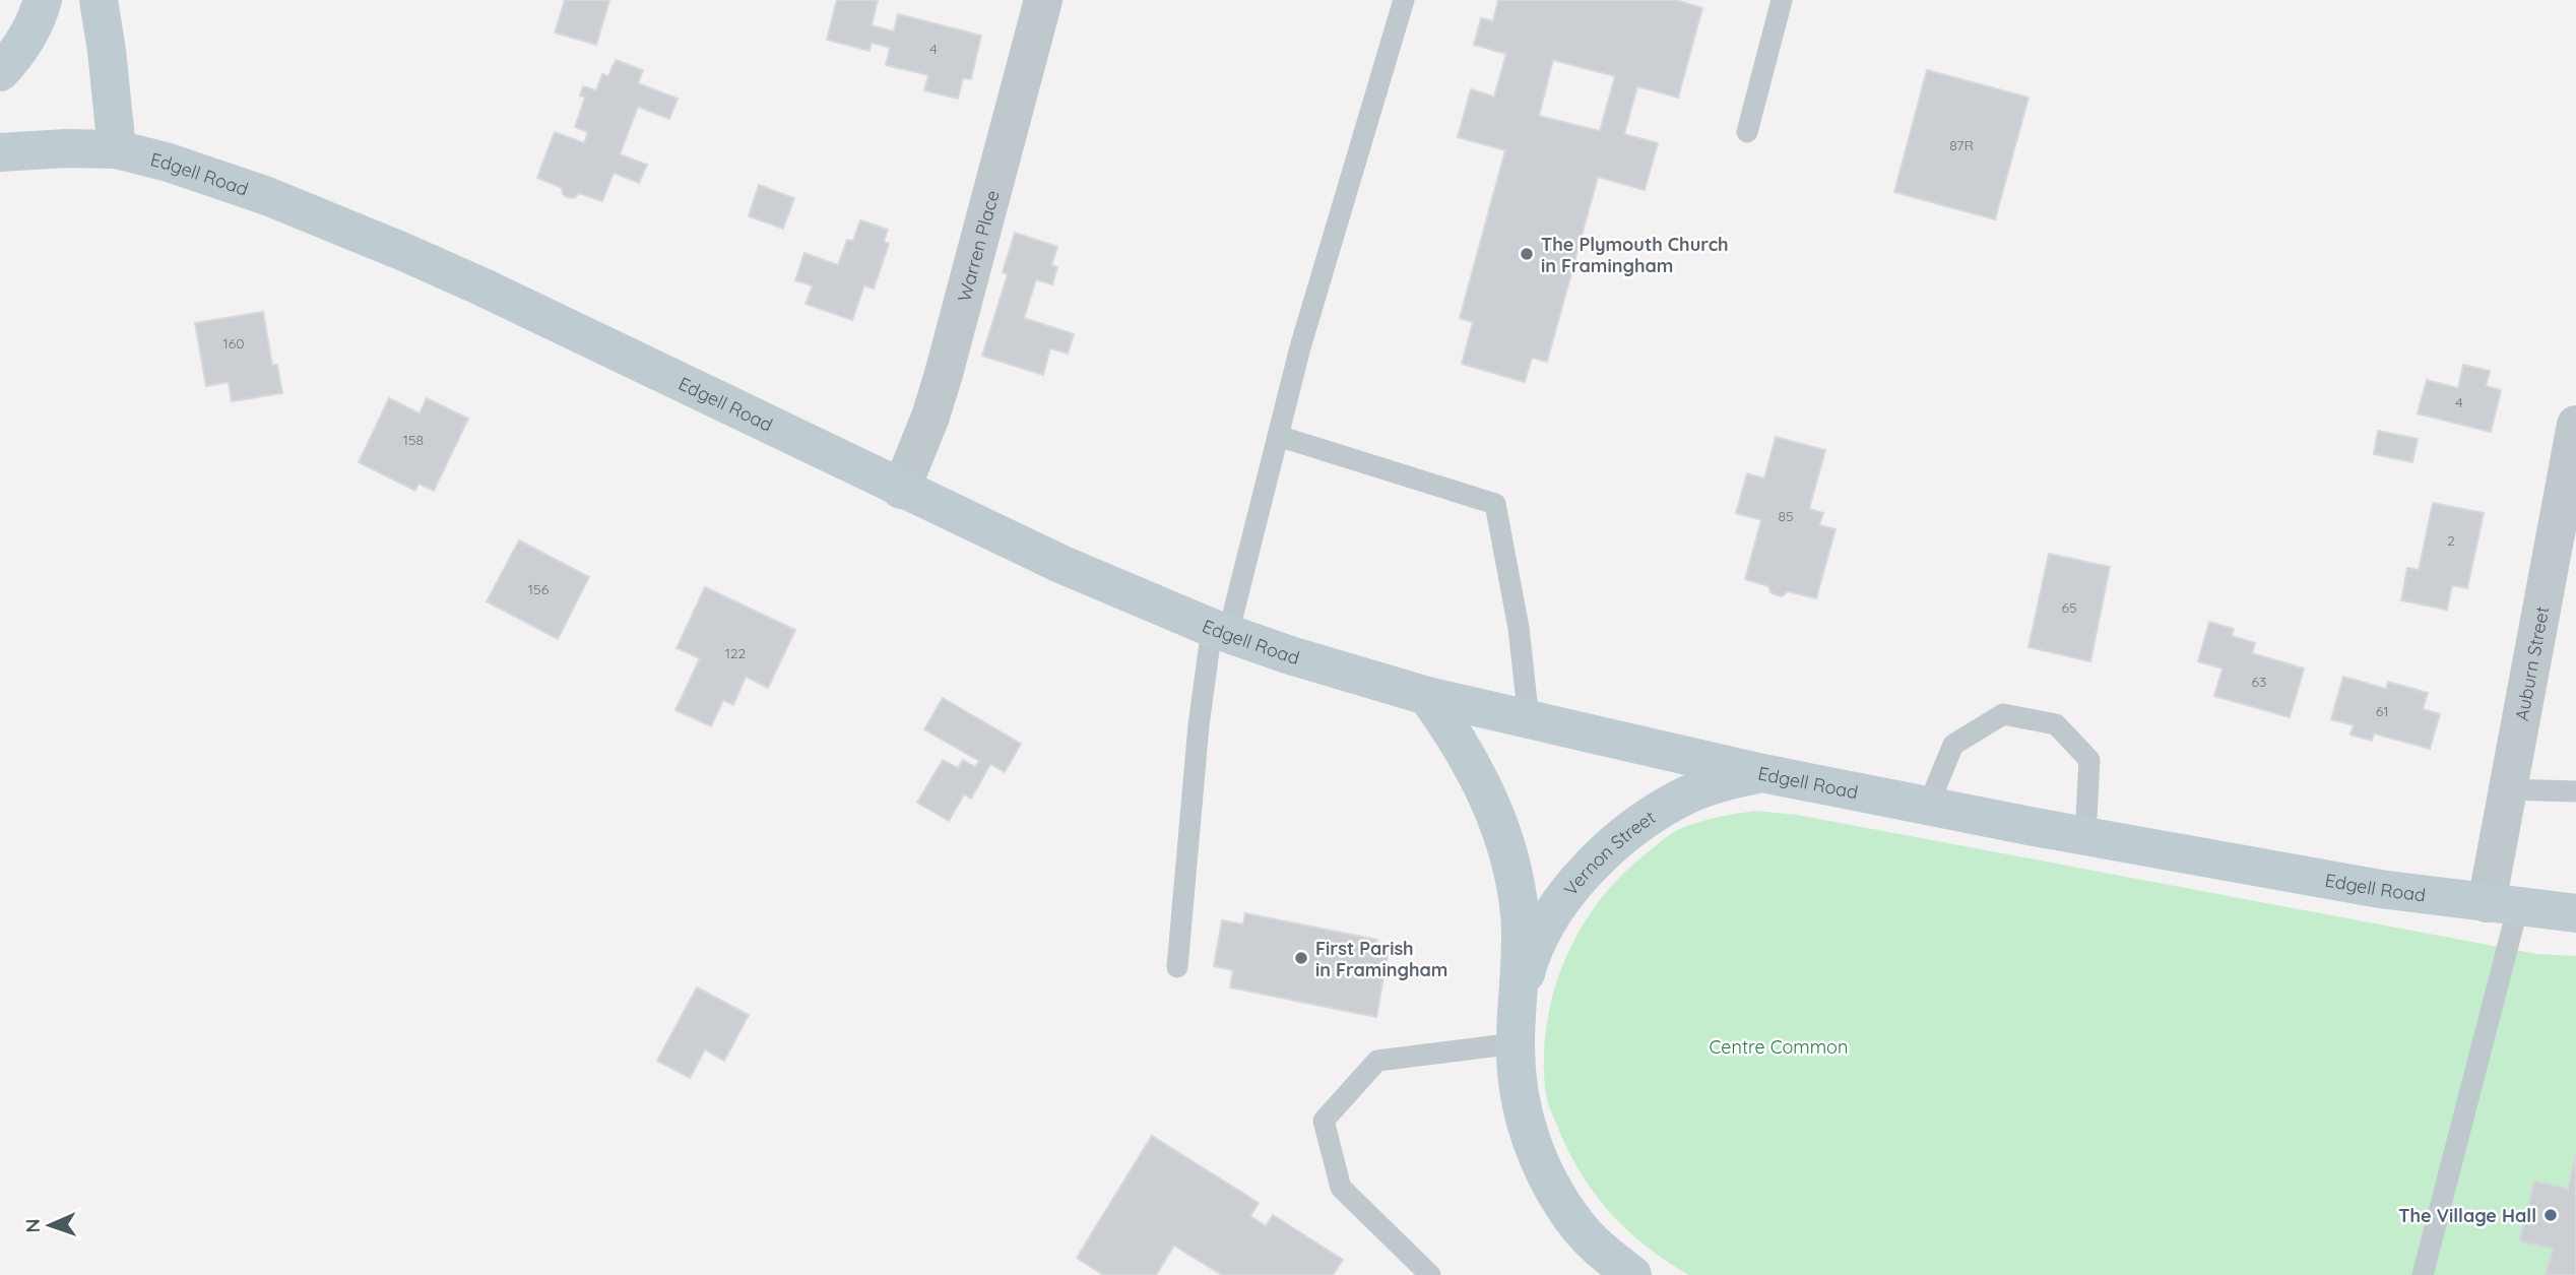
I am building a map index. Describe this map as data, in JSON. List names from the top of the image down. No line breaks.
{"streets":{"main road":["Edgell Road","Vernon Street"],"street":["Warren Place","Auburn Street"]},"crossings":[["Edgell Road","Warren Place"],["Edgell Road","Auburn Street"],["Edgell Road","Vernon Street"]],"parks":["Centre Common"],"places":["The Plymouth Church in Framingham","First Parish in Framingham","The Village Hall"],"house_numbers":["4","87R","160","4","158","85","2","156","65","122","63","61"],"north":"left"}
